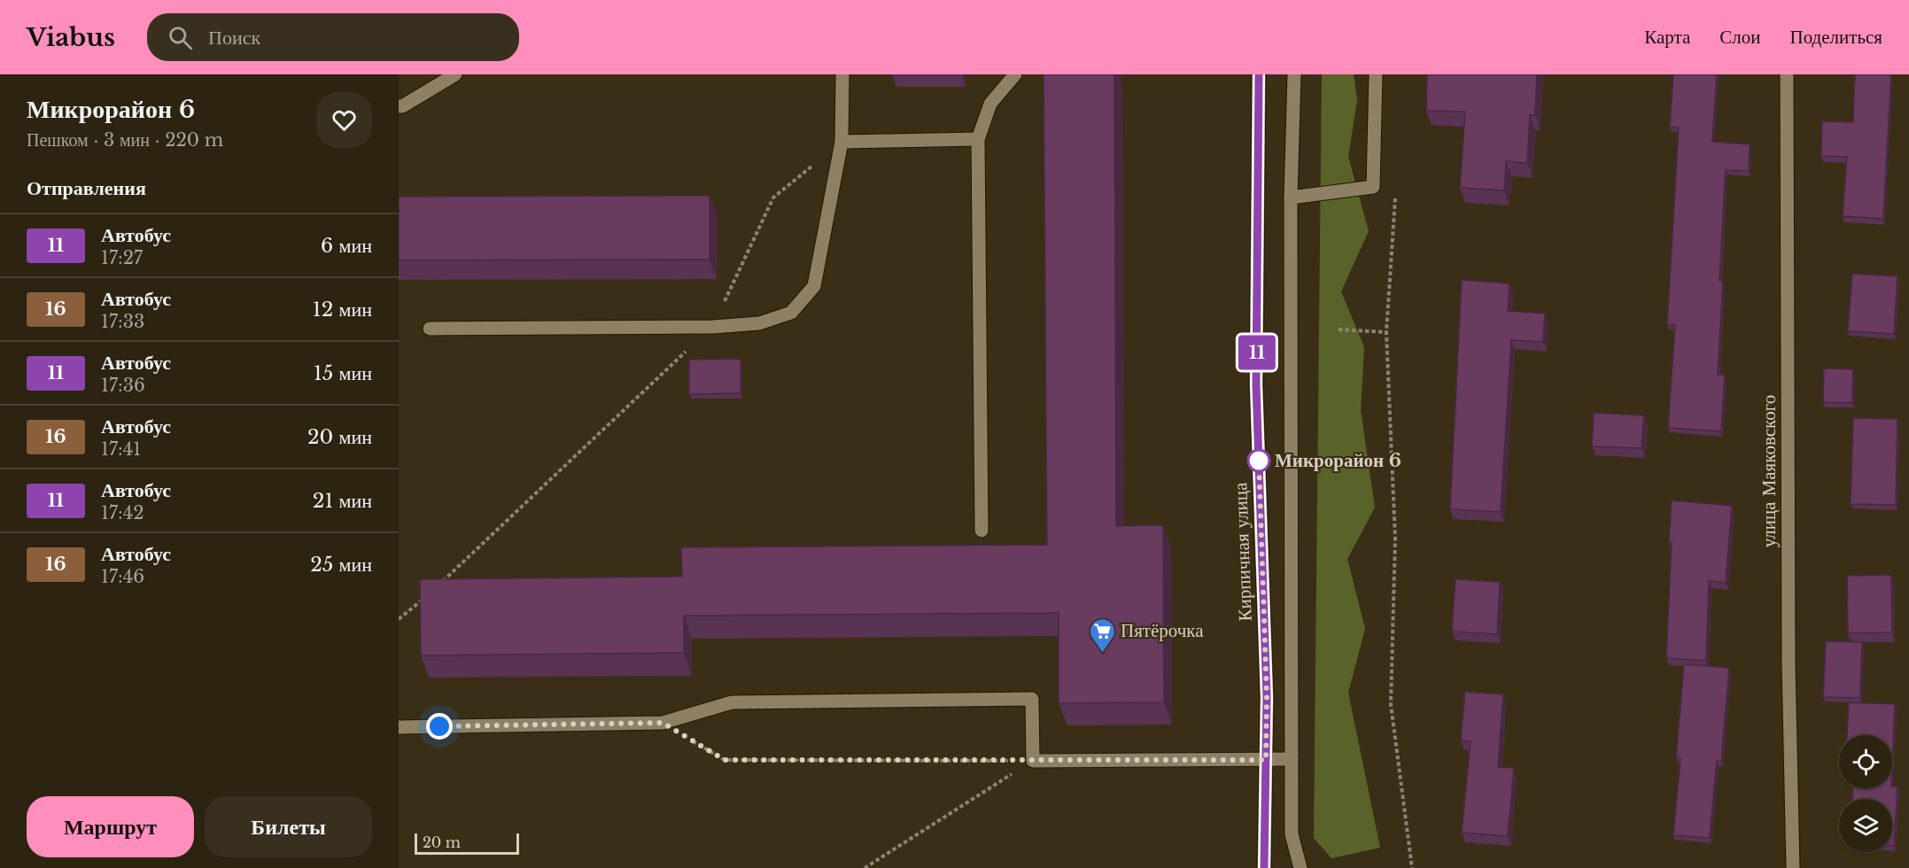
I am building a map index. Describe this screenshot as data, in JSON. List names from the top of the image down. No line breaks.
{"streets":{"street":["улица Маяковского","Кирпичная улица"]},"places":{"other":["Микрорайон 6"],"supermarket":["Пятёрочка"]},"lines":["bus line 11"],"scale_bar":"20 m","page":{"header":"Viabus","search":"Поиск","nav":["Карта","Слои","Поделиться"],"heading":[["Микрорайон 6","Пешком · 3 мин · 220 m"],"Отправления"],"on_map":"11","list":[{"mark":"11","name":"Автобус","note":"17:27","value":"6 мин"},{"mark":"16","name":"Автобус","note":"17:33","value":"12 мин"},{"mark":"11","name":"Автобус","note":"17:36","value":"15 мин"},{"mark":"16","name":"Автобус","note":"17:41","value":"20 мин"},{"mark":"11","name":"Автобус","note":"17:42","value":"21 мин"},{"mark":"16","name":"Автобус","note":"17:46","value":"25 мин"}],"buttons":["Маршрут","Билеты"],"scale":"20 m"}}
